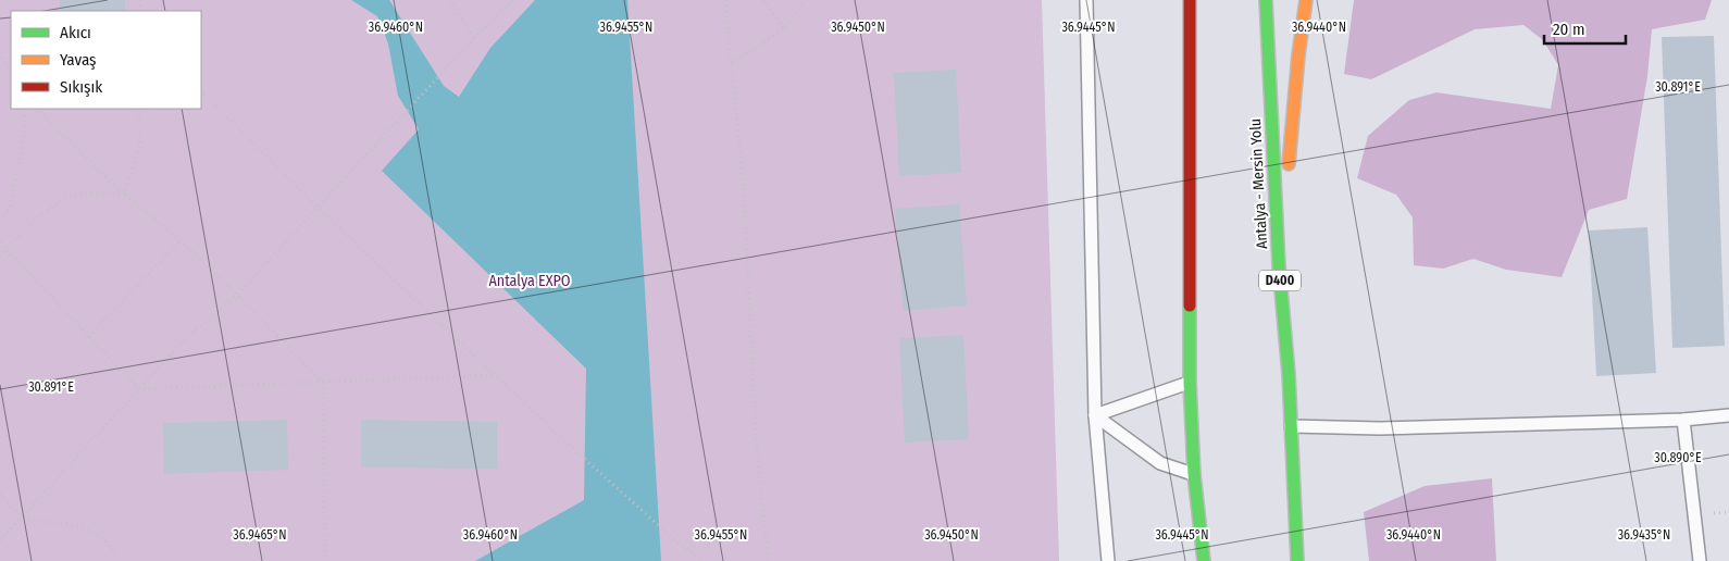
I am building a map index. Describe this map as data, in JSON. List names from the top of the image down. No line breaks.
{"streets":{"highway":["Antalya - Mersin Yolu","D400"]},"parks":["Antalya EXPO"],"legend":["Akıcı","Yavaş","Sıkışık"],"scale_bar":"20 m","coordinates":["36.9460°N","36.9455°N","36.9450°N","36.9445°N","36.9440°N","30.891°E","30.890°E","36.9465°N","36.9435°N"]}
